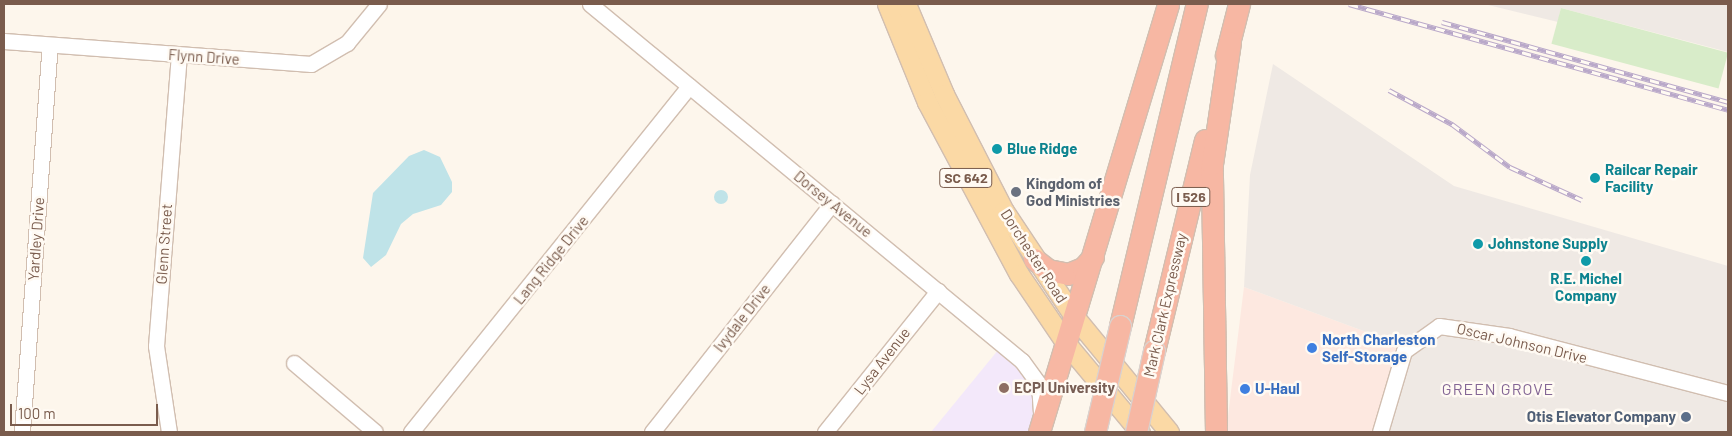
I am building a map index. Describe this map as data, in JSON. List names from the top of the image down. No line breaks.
{"streets":{"highway":["I 526","Mark Clark Expressway"],"main road":["SC 642","Dorchester Road"],"street":["Flynn Drive","Dorsey Avenue","Yardley Drive","Glenn Street","Lang Ridge Drive","Ivydale Drive","Oscar Johnson Drive","Lysa Avenue"]},"crossings":[["Flynn Drive","Yardley Drive"],["Flynn Drive","Glenn Street"],["Dorsey Avenue","Lang Ridge Drive"],["Dorsey Avenue","Ivydale Drive"],["Dorsey Avenue","Lysa Avenue"]],"districts":["GREEN GROVE"],"places":["Blue Ridge","Railcar Repair Facility","Kingdom of God Ministries","Johnstone Supply","R.E. Michel Company","North Charleston Self-Storage","ECPI University","U-Haul","Otis Elevator Company"],"scale_bar":"100 m"}
